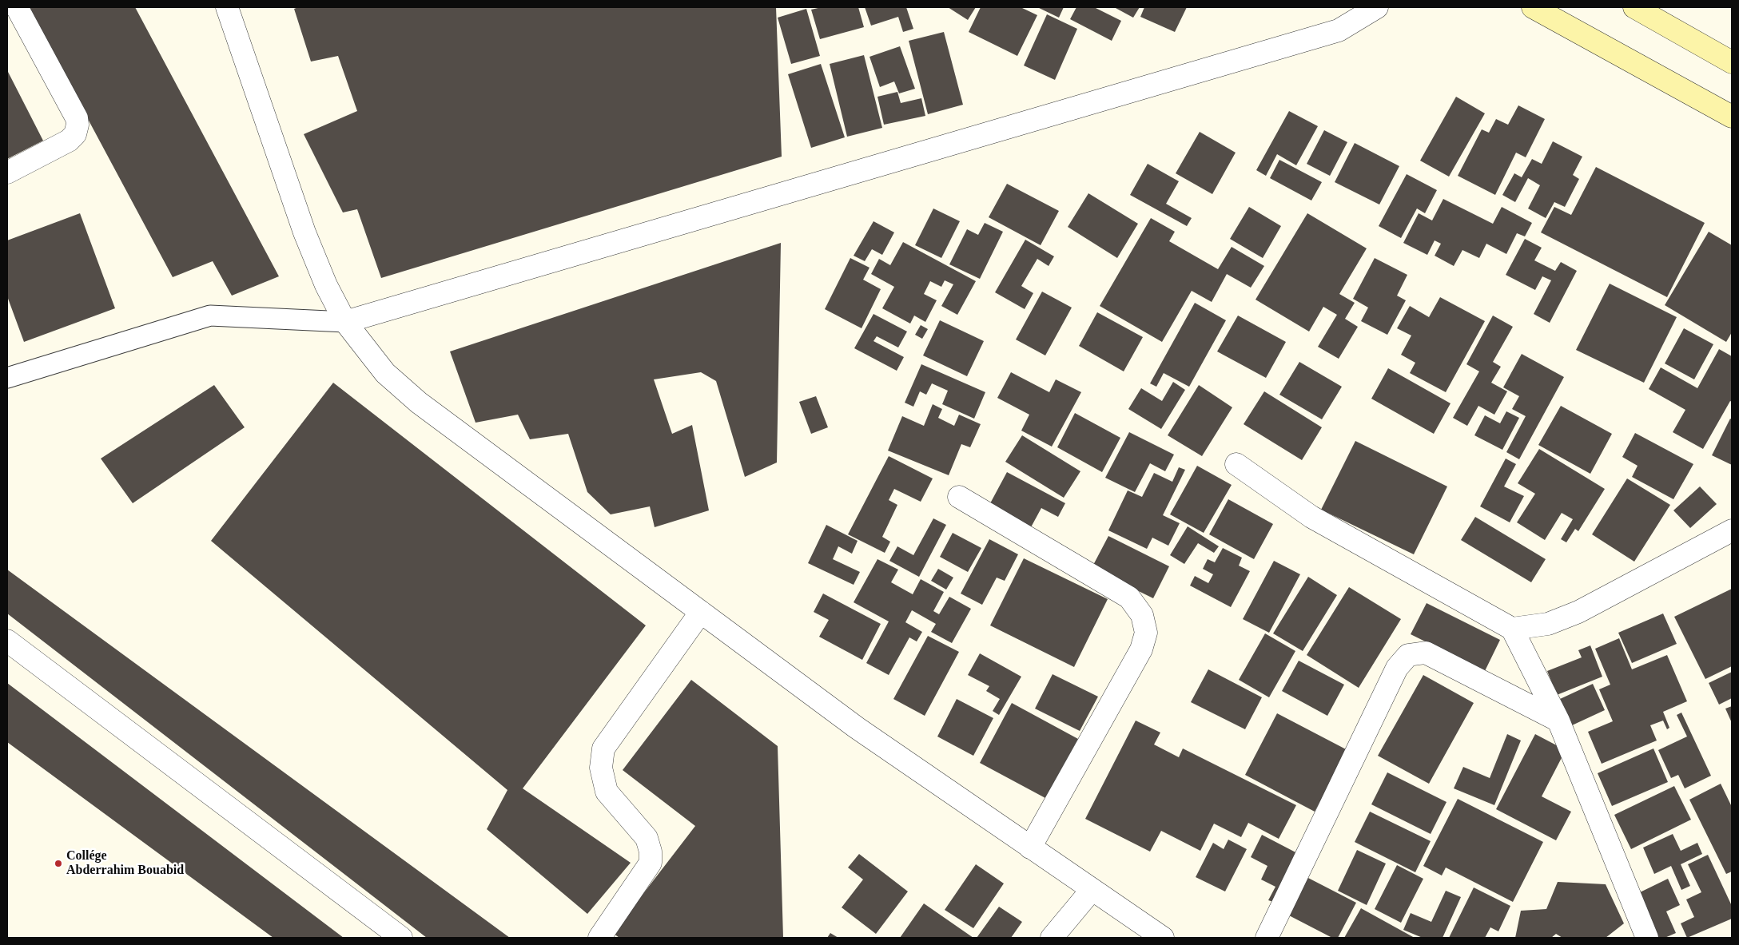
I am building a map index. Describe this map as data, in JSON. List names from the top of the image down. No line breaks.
{"places":["Collége Abderrahim Bouabid"]}
